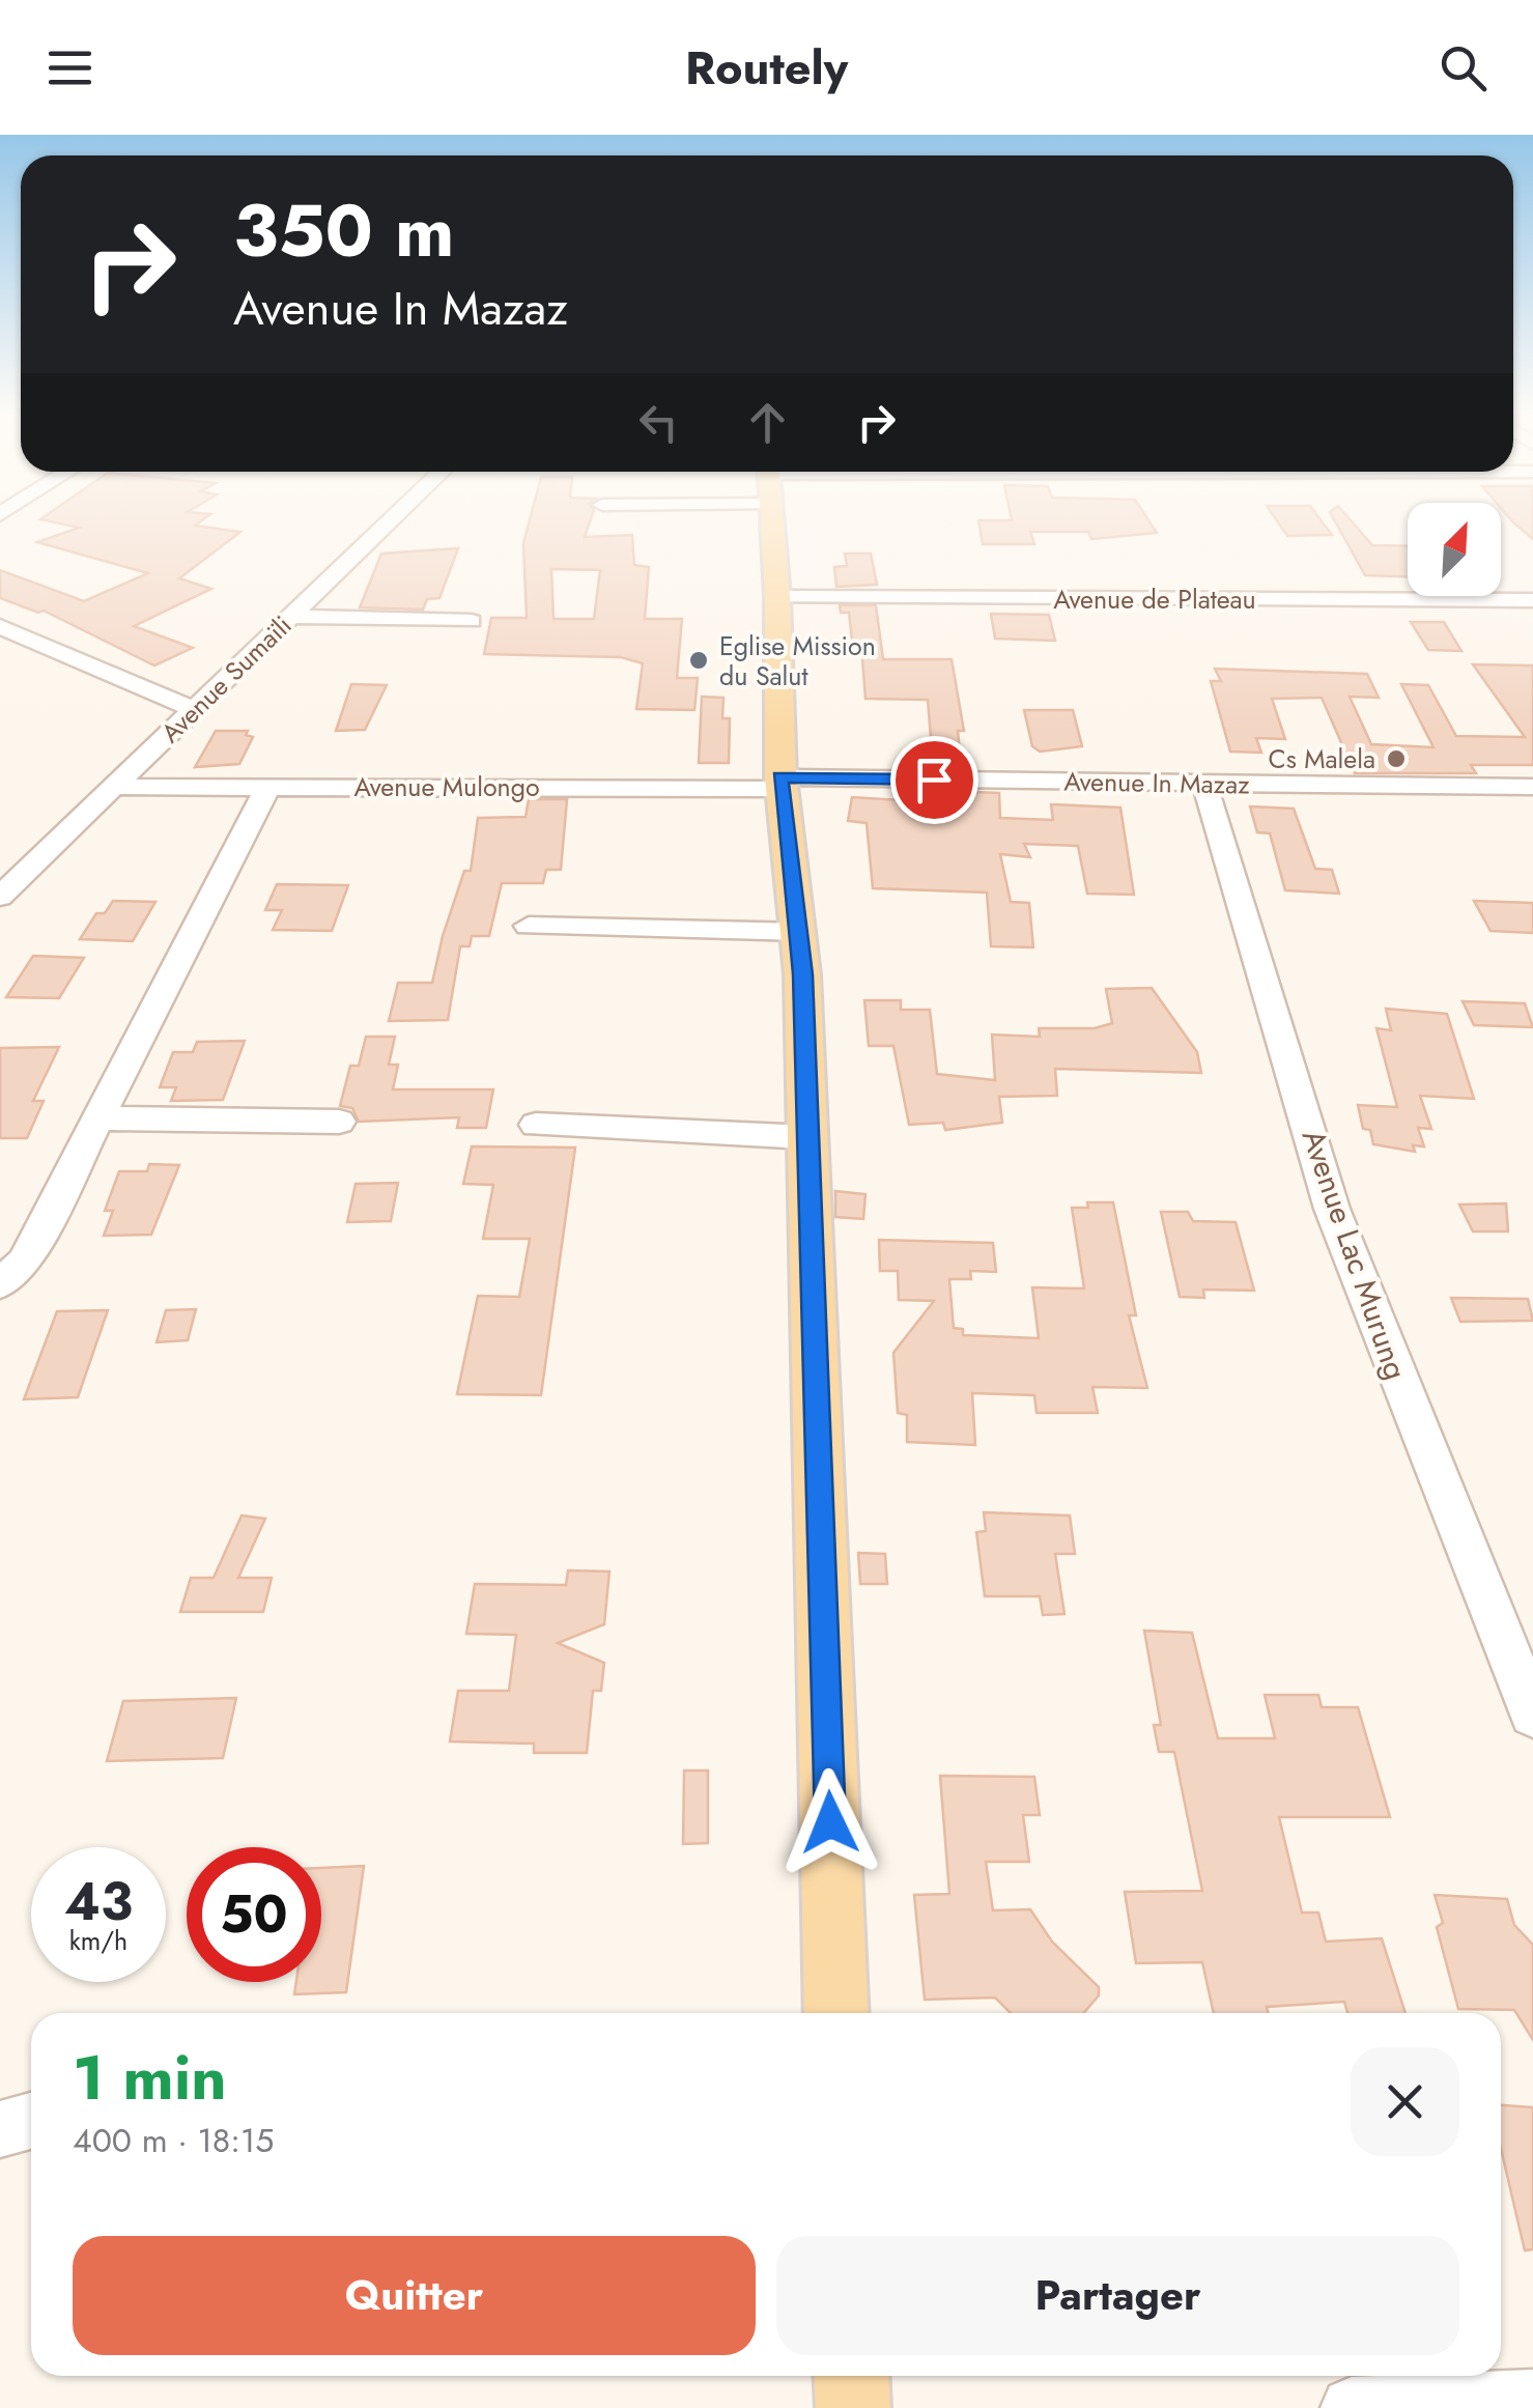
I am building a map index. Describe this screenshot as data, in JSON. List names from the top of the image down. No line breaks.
{"streets":{"street":["Avenue de Plateau","Avenue Sumaïli","Avenue In Mazaz","Avenue Mulongo","Avenue Lac Murung"]},"crossings":[["Avenue Sumaïli","Avenue Mulongo"],["Avenue In Mazaz","Avenue Mulongo"],["Avenue In Mazaz","Avenue Lac Murung"]],"places":["Eglise Mission du Salut","Cs Malela"],"north":"top right","page":{"header":"Routely","turn":["350 m","Avenue In Mazaz"],"speed":"43 km/h","limit":"50","heading":["1 min","400 m · 18:15"],"buttons":["Quitter","Partager"]}}
